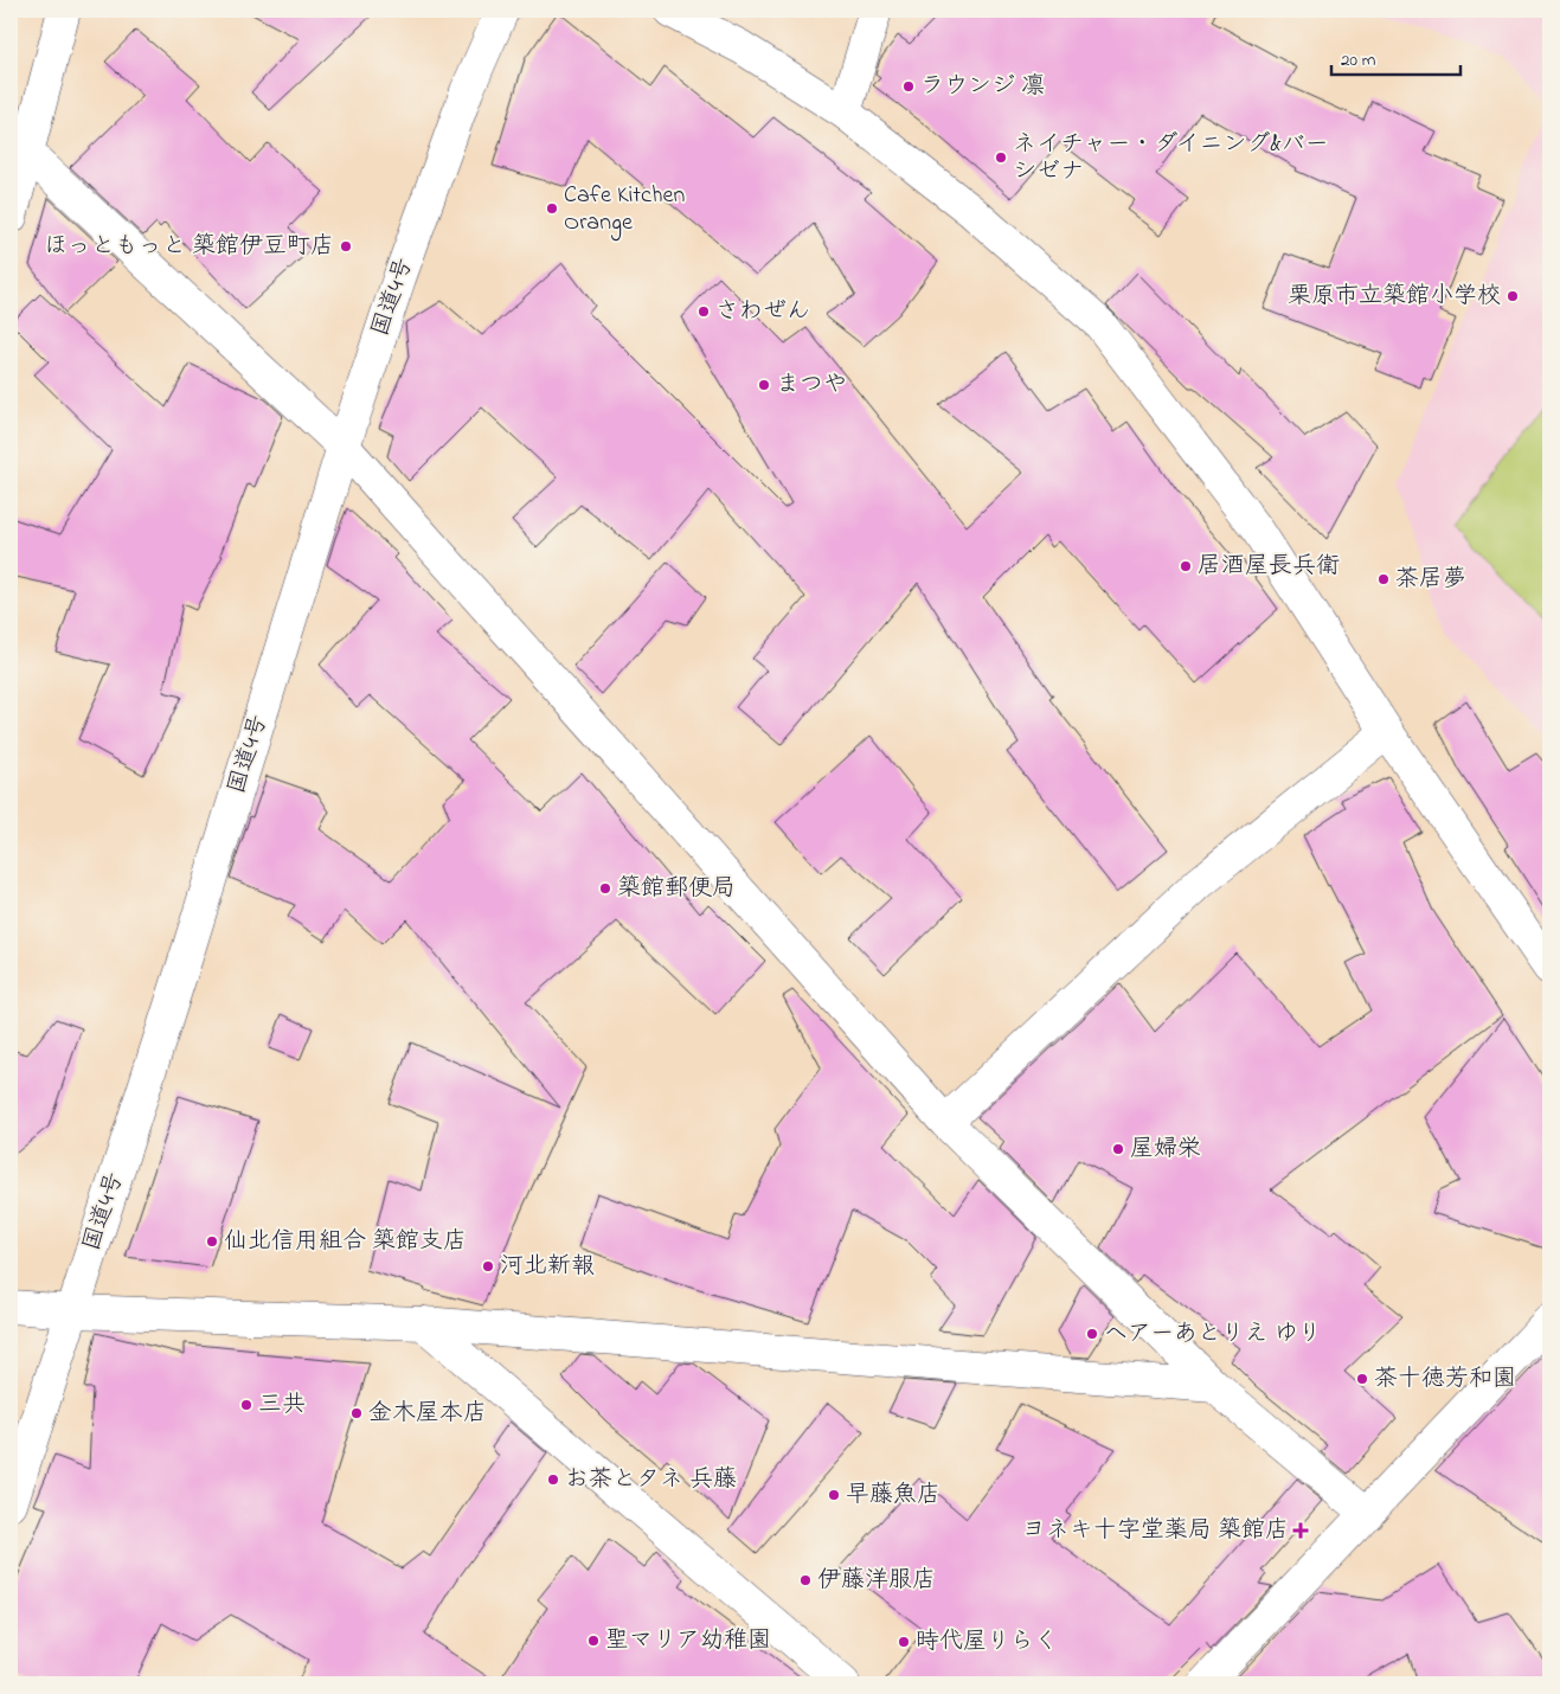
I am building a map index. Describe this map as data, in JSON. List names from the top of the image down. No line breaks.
{"streets":{"main road":["国道4号"]},"places":{"other":["ラウンジ 凛","ネイチャー・ダイニング&バー シゼナ","Cafe Kitchen Orange","ほっともっと 築館伊豆町店","栗原市立築館小学校","さわぜん","まつや","居酒屋長兵衛","茶居夢","築館郵便局","屋婦栄","仙北信用組合 築館支店","河北新報","ヘアーあとりえ ゆり","茶十徳芳和園","三共","金木屋本店","お茶とタネ 兵藤","早藤魚店","伊藤洋服店","聖マリア幼稚園","時代屋りらく"],"health":["ヨネキ十字堂薬局 築館店"]},"scale_bar":"20 m"}
